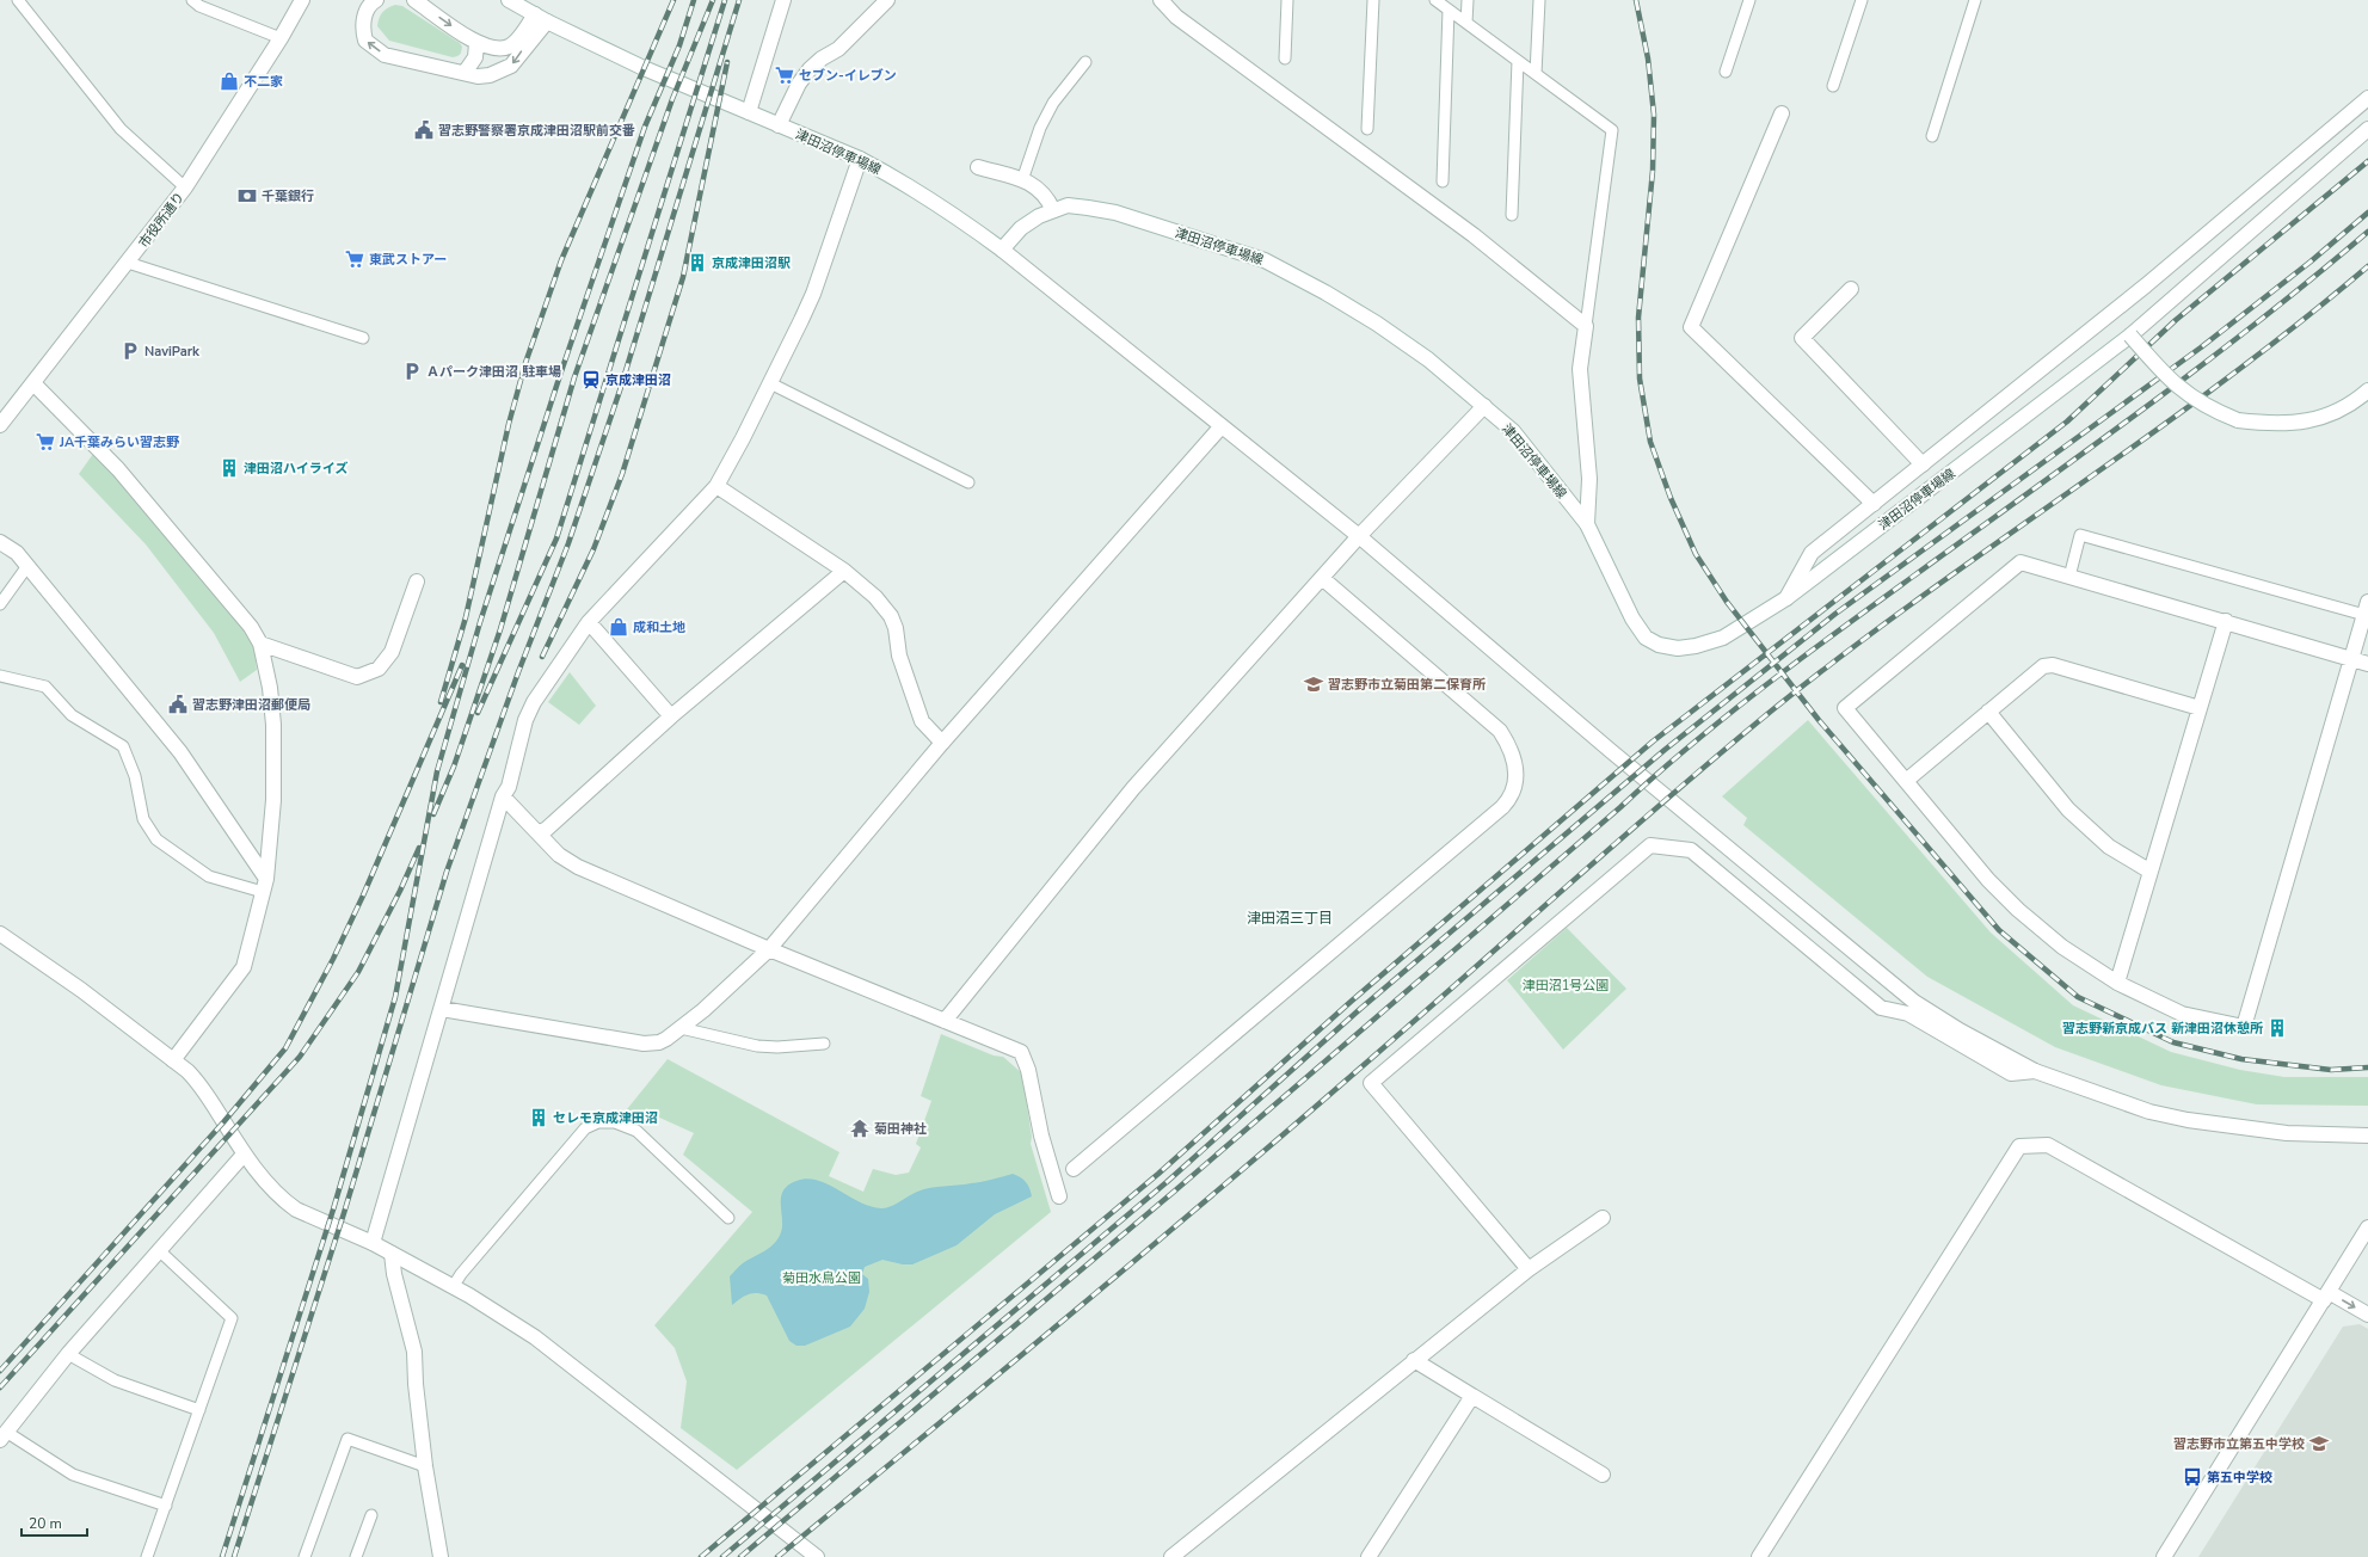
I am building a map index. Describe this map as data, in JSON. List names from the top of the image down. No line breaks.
{"streets":{"street":["津田沼停車場線","市役所通り"]},"districts":["津田沼三丁目"],"parks":["津田沼1号公園","菊田水鳥公園"],"places":{"supermarket":["セブン-イレブン","東武ストアー","JA千葉みらい習志野"],"shop":["不二家","成和土地"],"public building":["習志野警察署京成津田沼駅前交番","習志野津田沼郵便局"],"bank":["千葉銀行"],"building":["京成津田沼駅","津田沼ハイライズ","習志野新京成バス 新津田沼休憩所","セレモ京成津田沼"],"parking":["NaviPark","Ａパーク津田沼 駐車場"],"station":["京成津田沼"],"school or university":["習志野市立菊田第二保育所","習志野市立第五中学校"],"temple":["菊田神社"],"bus stop":["第五中学校"]},"scale_bar":"20 m"}
